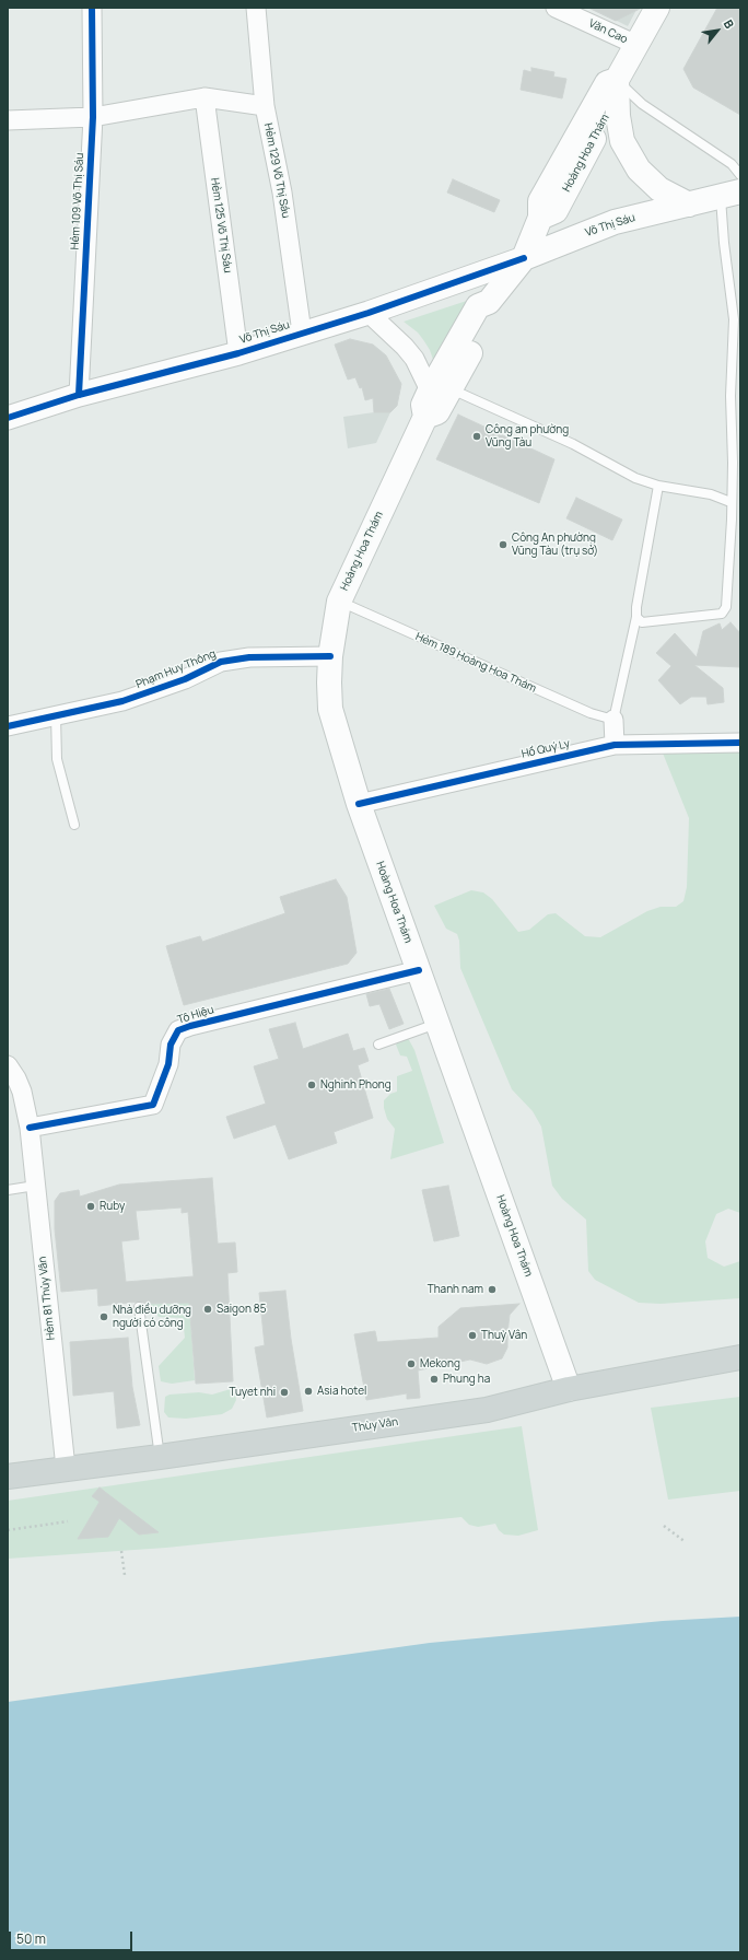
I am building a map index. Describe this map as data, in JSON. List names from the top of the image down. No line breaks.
{"streets":{"main road":["Hoàng Hoa Thám","Võ Thị Sáu","Thùy Vân"],"street":["Văn Cao","Hẻm 129 Võ Thị Sáu","Hẻm 109 Võ Thị Sáu","Hẻm 125 Võ Thị Sáu","Phạm Huy Thông","Hồ Quý Ly","Tô Hiệu","Hẻm 81 Thùy Vân"],"lane":["Hẻm 189 Hoàng Hoa Thám"]},"crossings":[["Văn Cao","Hoàng Hoa Thám"],["Hoàng Hoa Thám","Võ Thị Sáu"],["Hoàng Hoa Thám","Hẻm 189 Hoàng Hoa Thám"],["Hoàng Hoa Thám","Phạm Huy Thông"],["Hoàng Hoa Thám","Hồ Quý Ly"],["Hoàng Hoa Thám","Tô Hiệu"],["Hoàng Hoa Thám","Thùy Vân"],["Hẻm 129 Võ Thị Sáu","Võ Thị Sáu"],["Hẻm 109 Võ Thị Sáu","Võ Thị Sáu"],["Hẻm 125 Võ Thị Sáu","Võ Thị Sáu"],["Tô Hiệu","Hẻm 81 Thùy Vân"],["Hẻm 81 Thùy Vân","Thùy Vân"]],"places":["Công an phường Vũng Tàu","Công An phường Vũng Tàu (trụ sở)","Nghinh Phong","Ruby","Thanh nam","Saigon 85","Nhà điều dưỡng người có công","Thuỳ Vân","Mekong","Phung ha","Asia hotel","Tuyet nhi"],"scale_bar":"50 m","north":"top right"}
